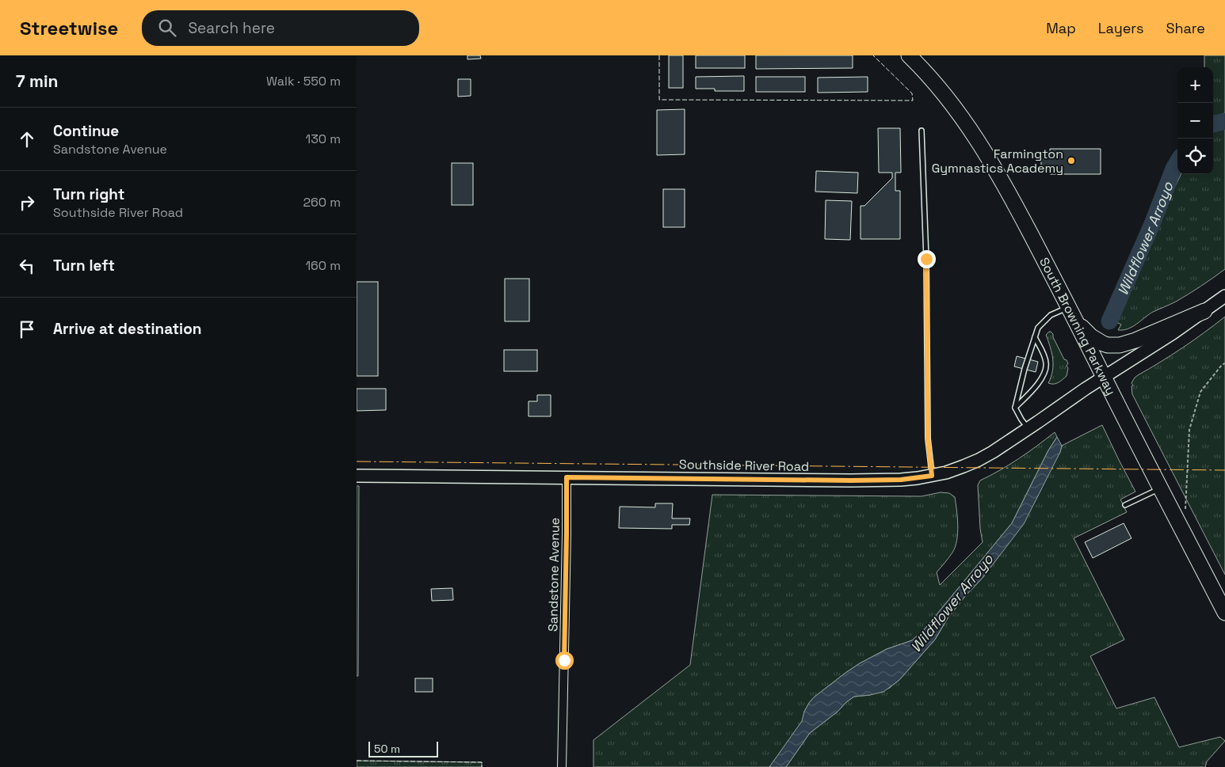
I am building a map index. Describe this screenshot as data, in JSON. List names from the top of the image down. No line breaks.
{"streets":{"highway":["South Browning Parkway"],"main road":["Southside River Road"],"street":["Sandstone Avenue"]},"crossings":[["South Browning Parkway","Southside River Road"],["Southside River Road","Sandstone Avenue"]],"water":["Wildflower Arroyo"],"places":["Farmington Gymnastics Academy"],"scale_bar":"50 m","page":{"header":"Streetwise","search":"Search here","nav":["Map","Layers","Share"],"heading":["7 min","Walk · 550 m"],"map_buttons":["+","−"],"list":[["Continue","Sandstone Avenue","130 m"],["Turn right","Southside River Road","260 m"],["Turn left","160 m"],"Arrive at destination"],"scale":"50 m"}}
